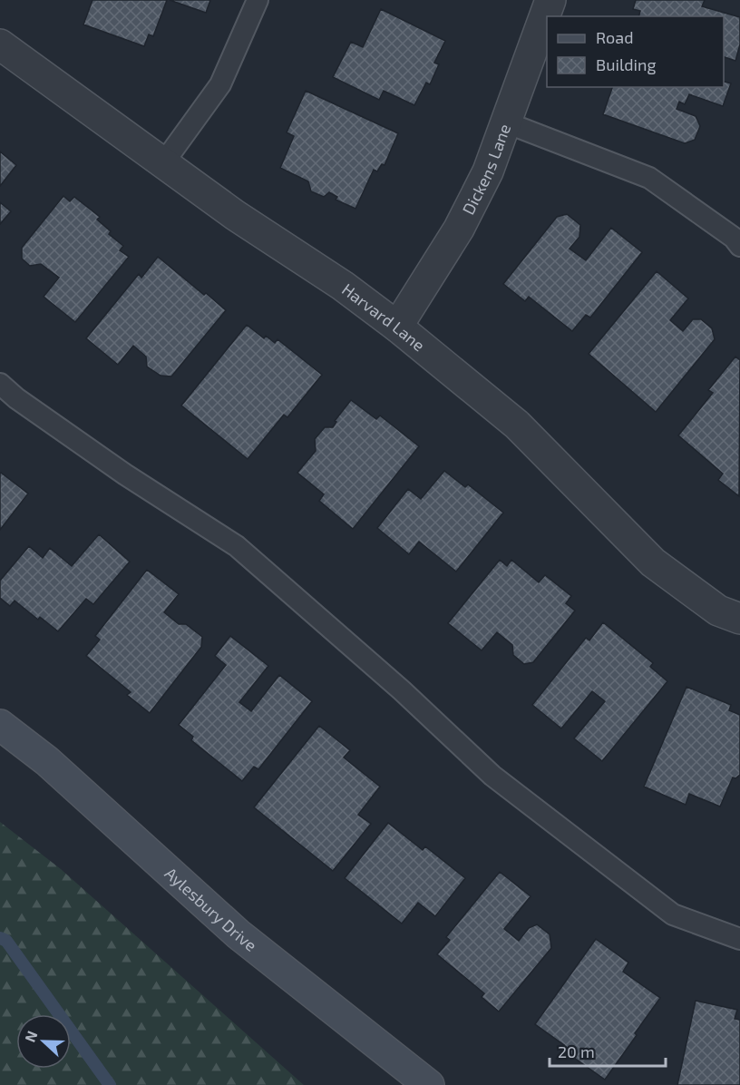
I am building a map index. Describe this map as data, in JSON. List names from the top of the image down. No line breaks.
{"streets":{"street":["Dickens Lane","Harvard Lane","Aylesbury Drive"]},"crossings":[["Dickens Lane","Harvard Lane"]],"legend":["Road","Building"],"scale_bar":"20 m","north":"left"}
